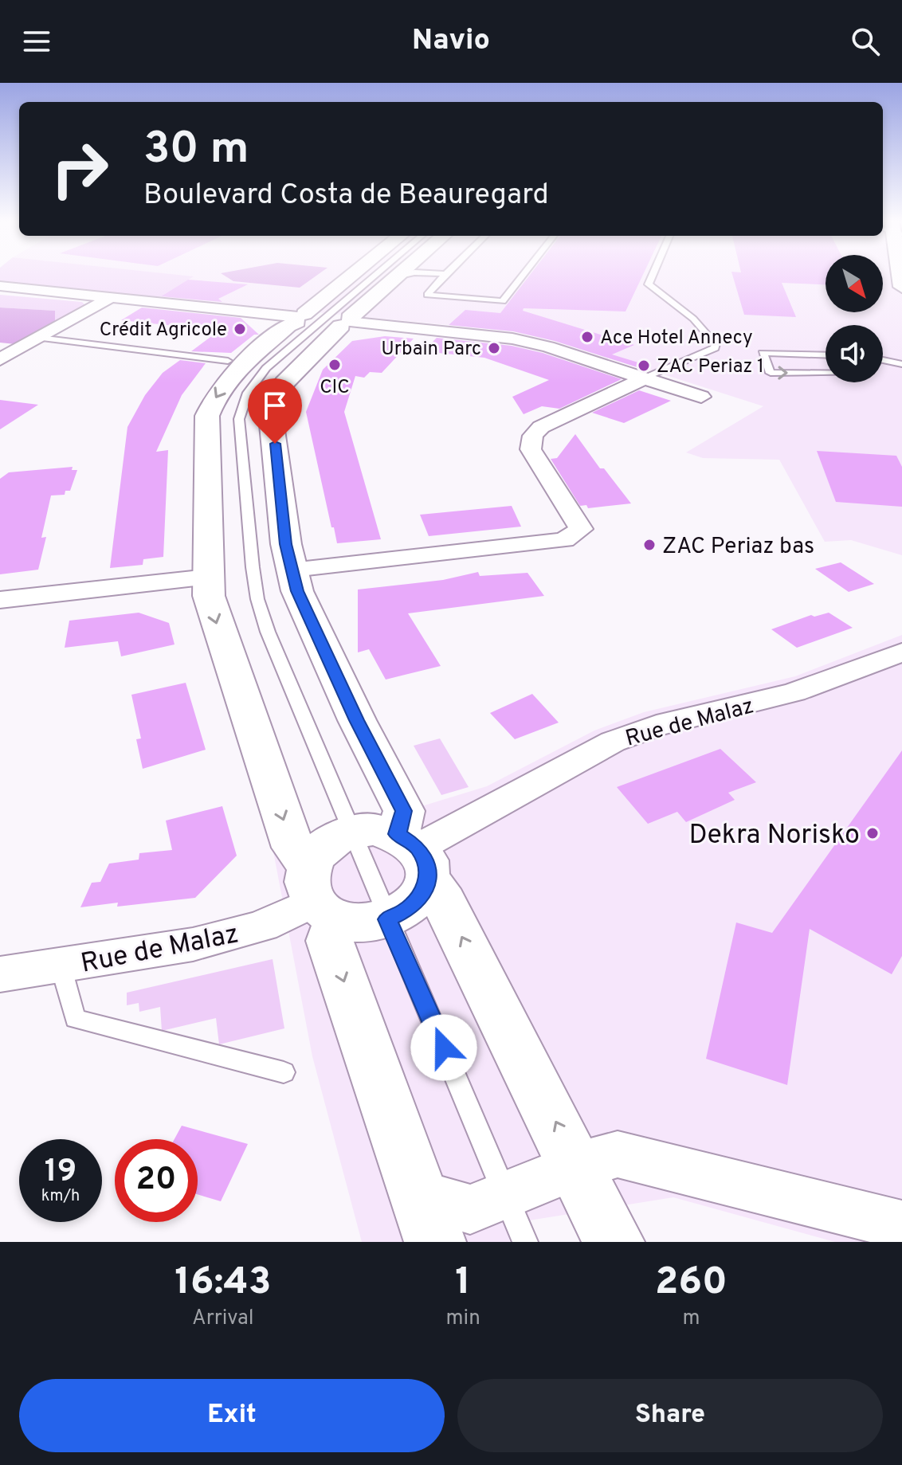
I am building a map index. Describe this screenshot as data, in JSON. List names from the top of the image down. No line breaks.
{"streets":{"street":["Rue de Malaz"]},"places":["Crédit Agricole","Ace Hotel Annecy","Urbain Parc","CIC","ZAC Periaz 1","ZAC Periaz bas","Dekra Norisko"],"north":"bottom right","page":{"header":"Navio","turn":["30 m","Boulevard Costa de Beauregard"],"speed":"19 km/h","limit":"20","eta":["16:43","Arrival","1","min","260","m"],"buttons":["Exit","Share"]}}
